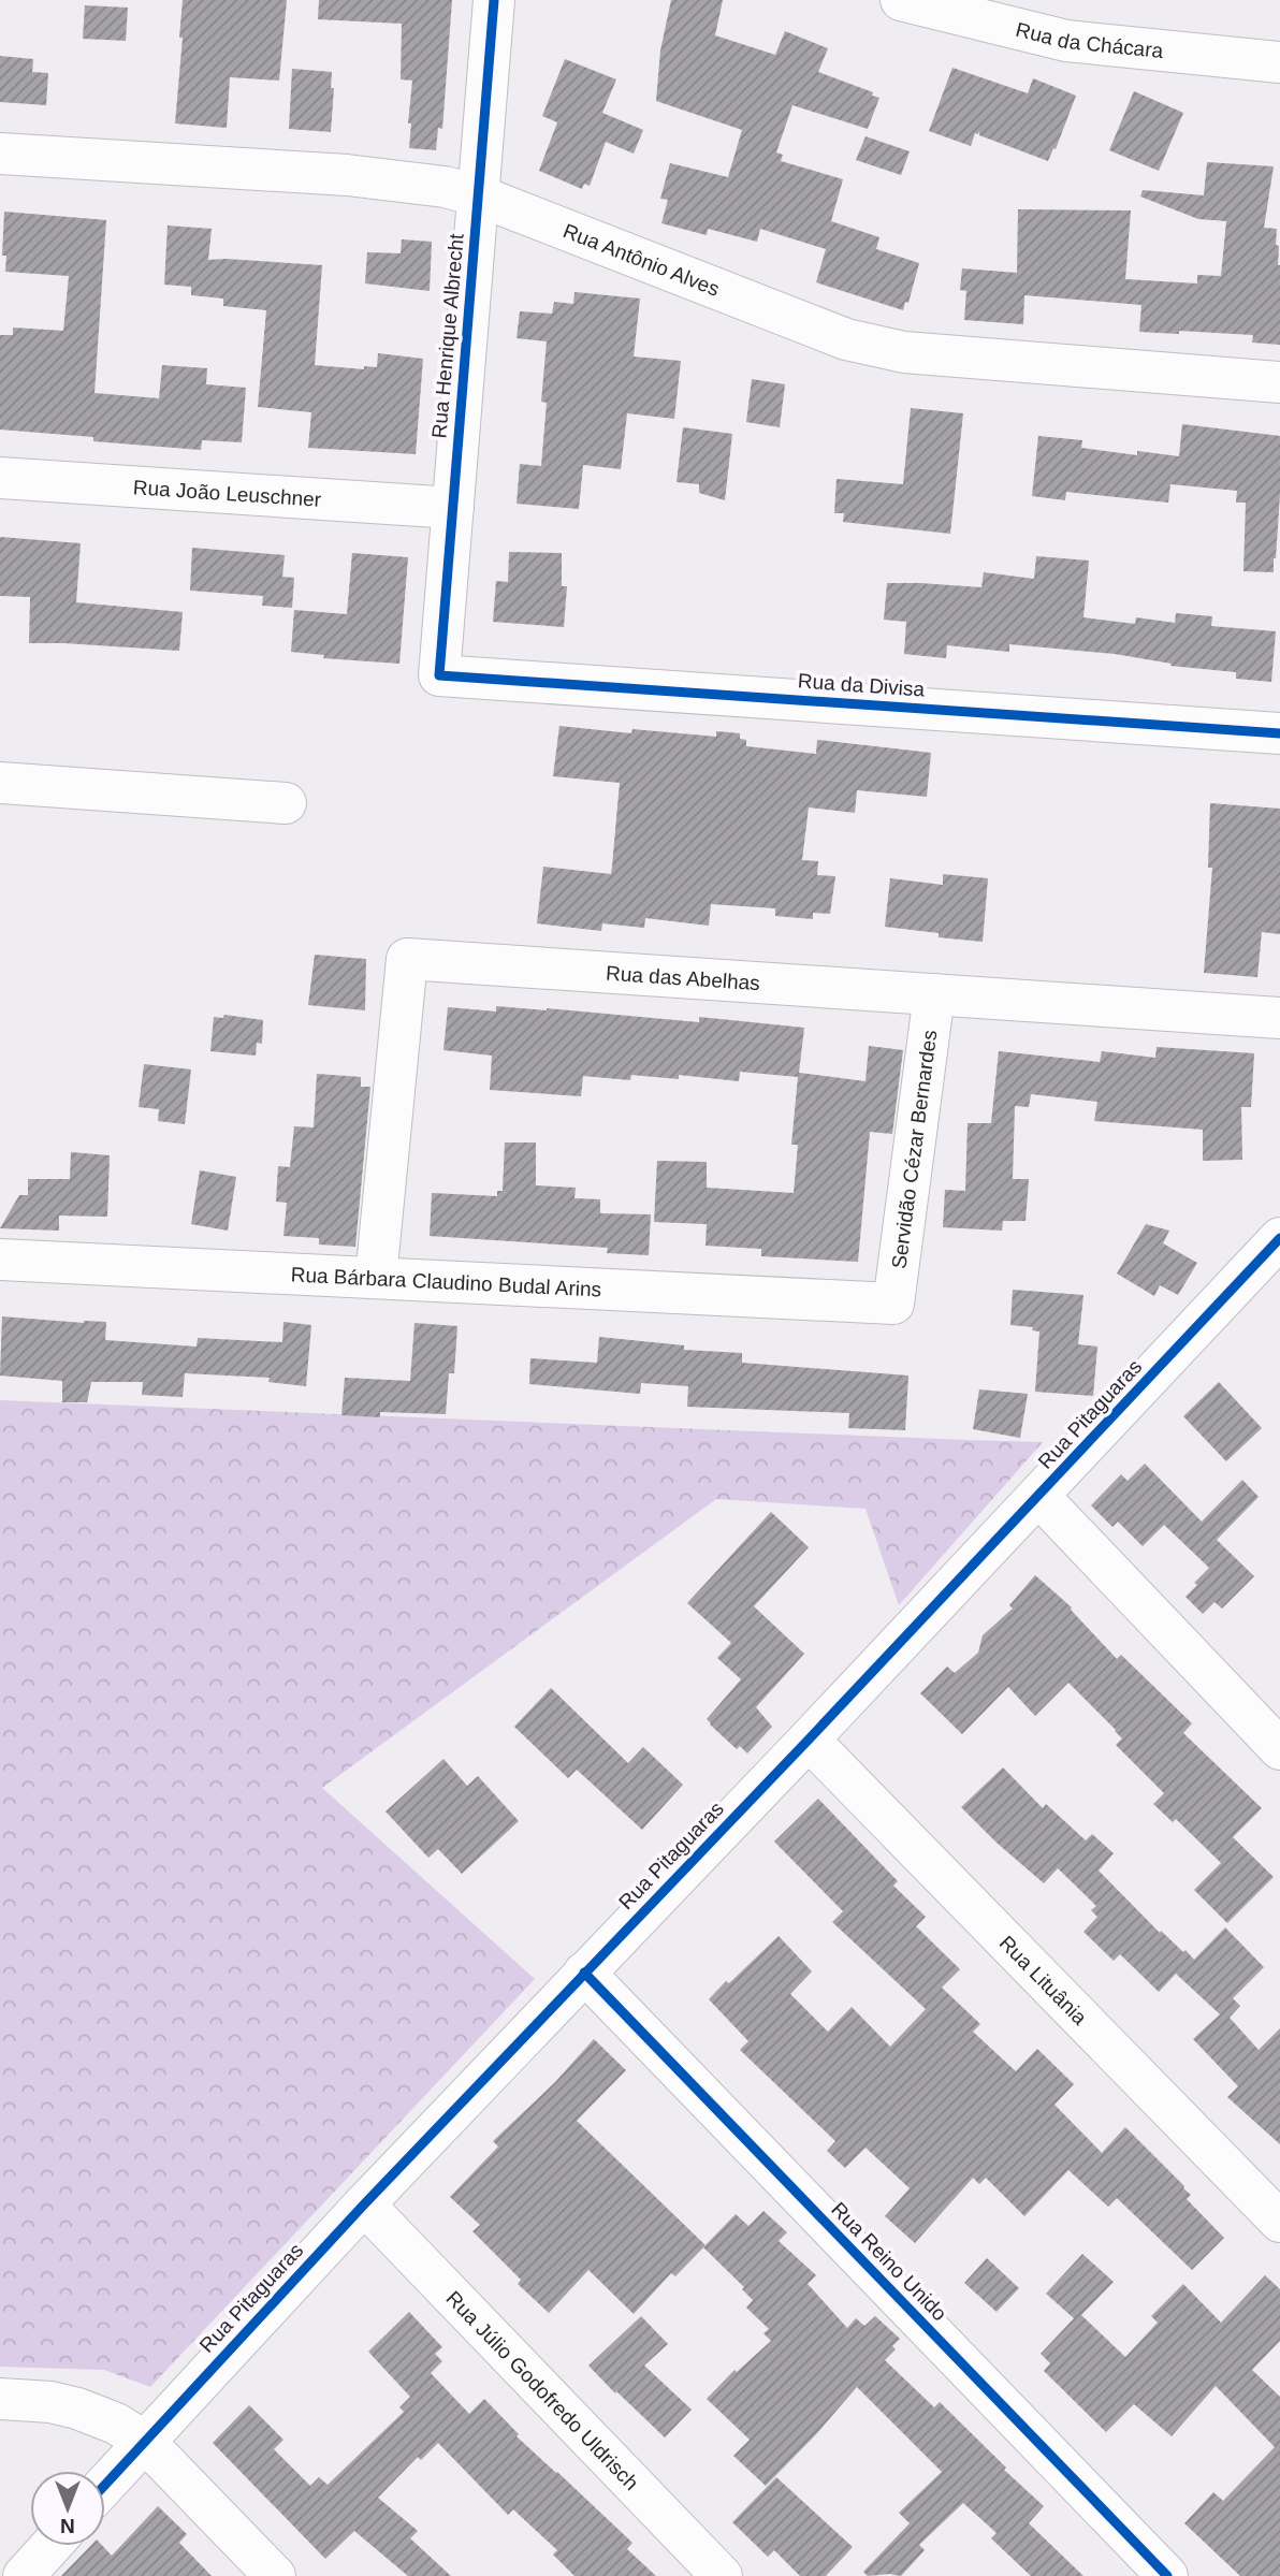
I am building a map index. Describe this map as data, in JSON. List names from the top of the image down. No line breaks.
{"streets":{"street":["Rua da Chácara","Rua Antônio Alves","Rua Henrique Albrecht","Rua João Leuschner","Rua da Divisa","Rua das Abelhas","Servidão Cézar Bernardes","Rua Bárbara Claudino Budal Arins","Rua Pitaguaras","Rua Lituânia","Rua Reino Unido","Rua Júlio Godofredo Uldrisch"]},"crossings":[["Rua Antônio Alves","Rua Henrique Albrecht"],["Rua Henrique Albrecht","Rua João Leuschner"],["Rua Henrique Albrecht","Rua da Divisa"],["Rua das Abelhas","Servidão Cézar Bernardes"],["Rua das Abelhas","Rua Bárbara Claudino Budal Arins"],["Servidão Cézar Bernardes","Rua Bárbara Claudino Budal Arins"],["Rua Pitaguaras","Rua Lituânia"],["Rua Pitaguaras","Rua Reino Unido"],["Rua Pitaguaras","Rua Júlio Godofredo Uldrisch"]],"north":"bottom"}
